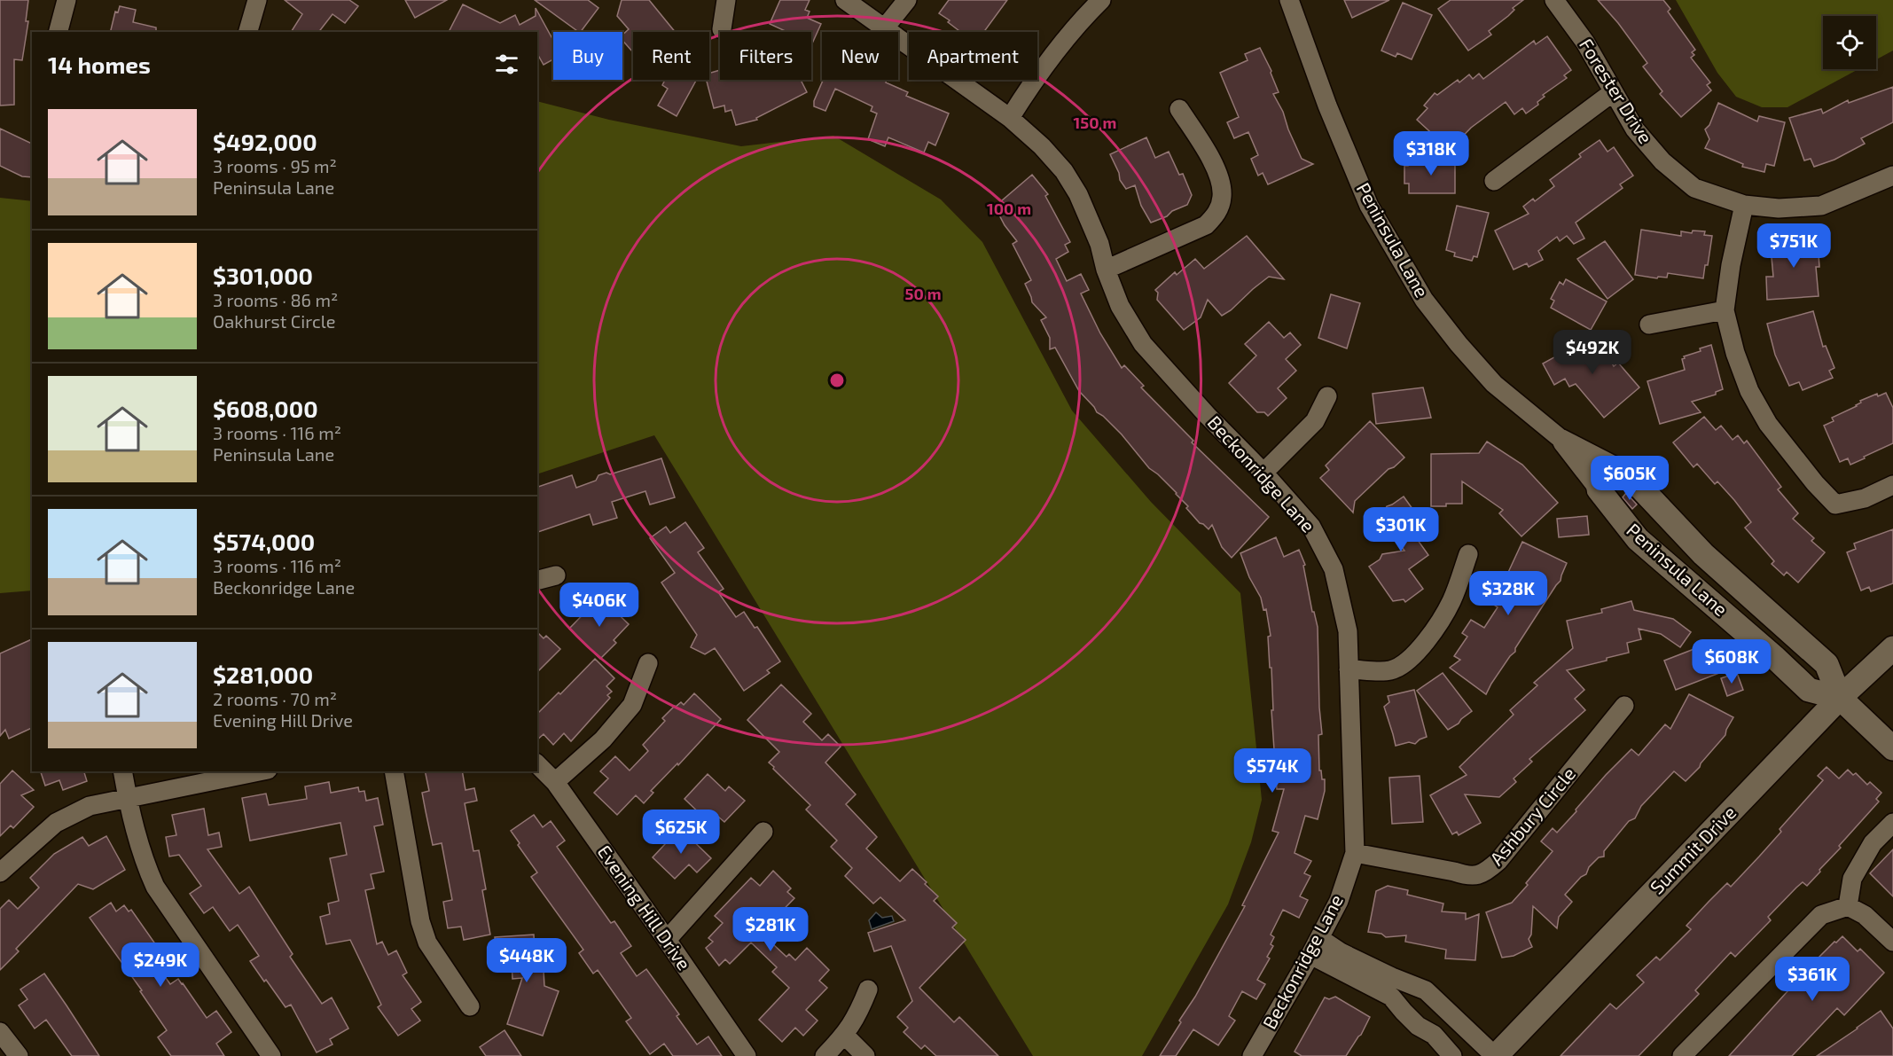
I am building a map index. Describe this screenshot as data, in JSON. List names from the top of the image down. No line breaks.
{"streets":{"street":["Forester Drive","Peninsula Lane","Beckonridge Lane","Ashbury Circle","Summit Drive","Evening Hill Drive"]},"crossings":[["Peninsula Lane","Summit Drive"],["Beckonridge Lane","Ashbury Circle"]],"page":{"chip":["Buy","Rent","Filters","New","Apartment"],"heading":"14 homes","list":[{"name":"$492,000","note":"3 rooms · 95 m² · Peninsula Lane"},{"name":"$301,000","note":"3 rooms · 86 m² · Oakhurst Circle"},{"name":"$608,000","note":"3 rooms · 116 m² · Peninsula Lane"},{"name":"$574,000","note":"3 rooms · 116 m² · Beckonridge Lane"},{"name":"$281,000","note":"2 rooms · 70 m² · Evening Hill Drive"}],"price":["$318K","$751K","$492K","$605K","$301K","$328K","$406K","$608K","$574K","$625K","$281K","$448K","$249K","$361K"]},"rings":["150 m","100 m","50 m"]}
